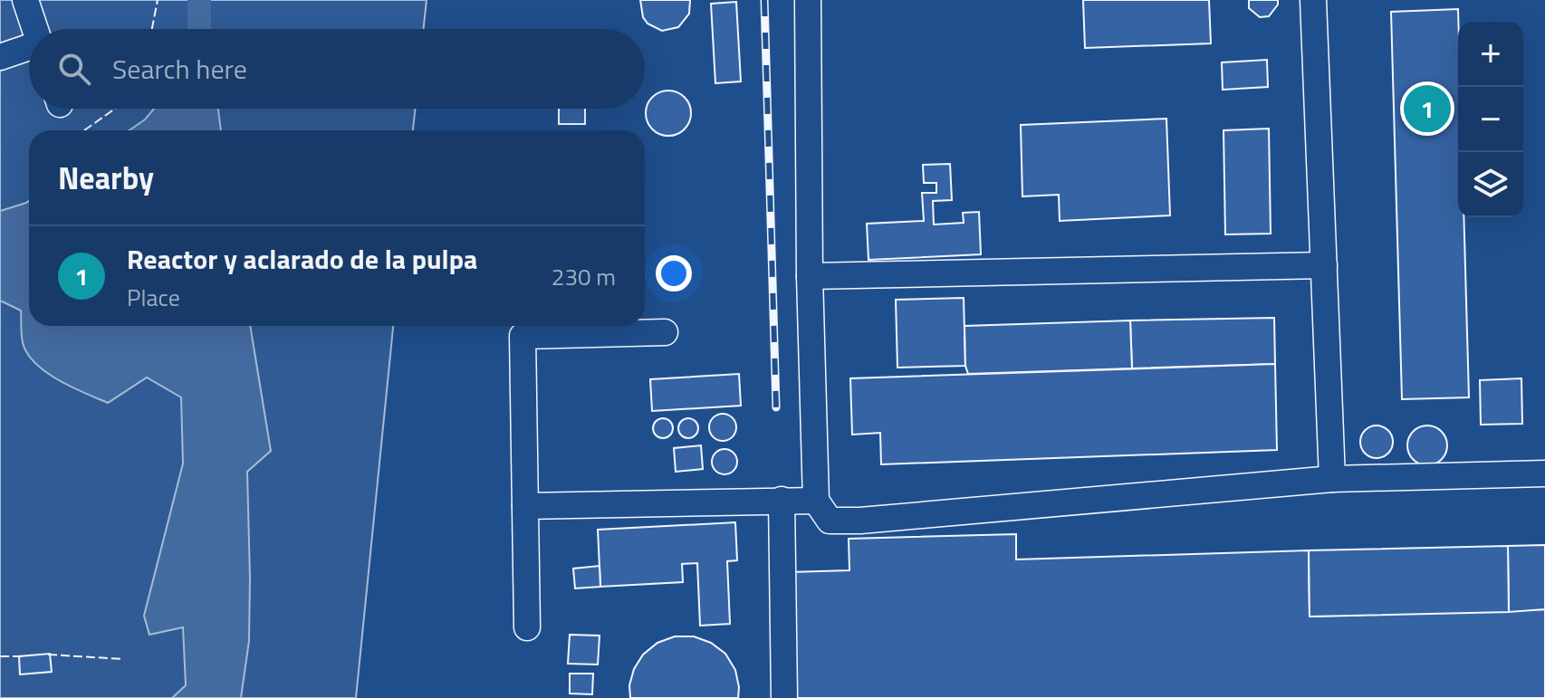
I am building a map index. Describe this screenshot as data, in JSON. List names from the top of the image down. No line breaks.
{"page":{"map_buttons":["+","−"],"search":"Search here","pins":"1","heading":"Nearby","list":[{"mark":"1","name":"Reactor y aclarado de la pulpa","note":"Place","value":"230 m"}]}}
